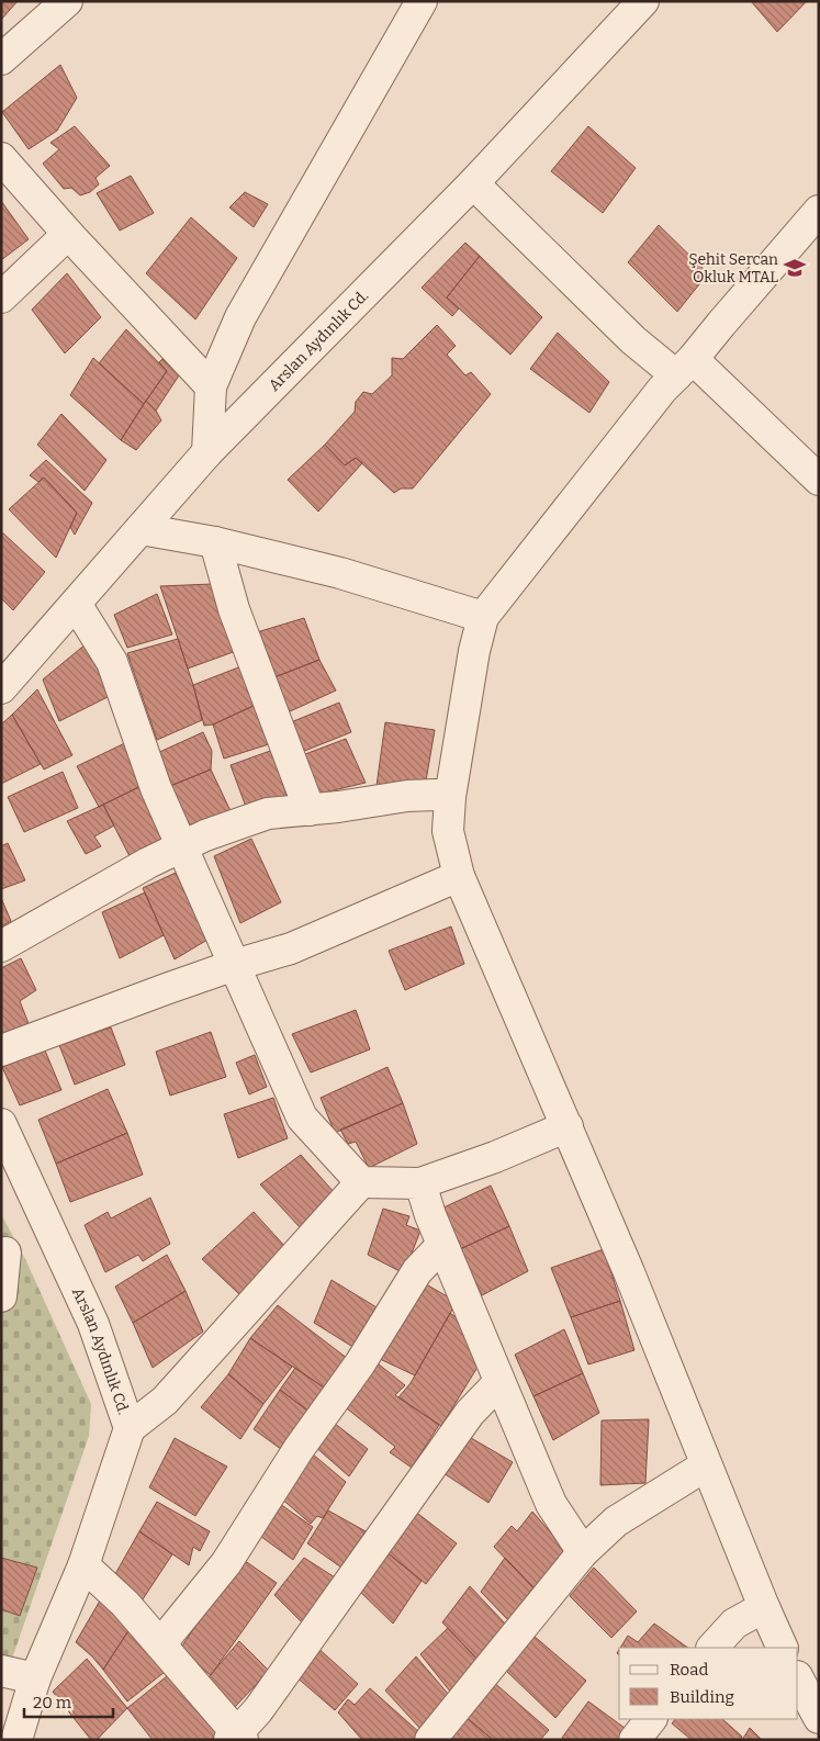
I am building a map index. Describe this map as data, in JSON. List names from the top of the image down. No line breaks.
{"streets":{"street":["Arslan Aydınlık Cd."]},"places":{"school or university":["Şehit Sercan Okluk MTAL"]},"legend":["Road","Building"],"scale_bar":"20 m"}
